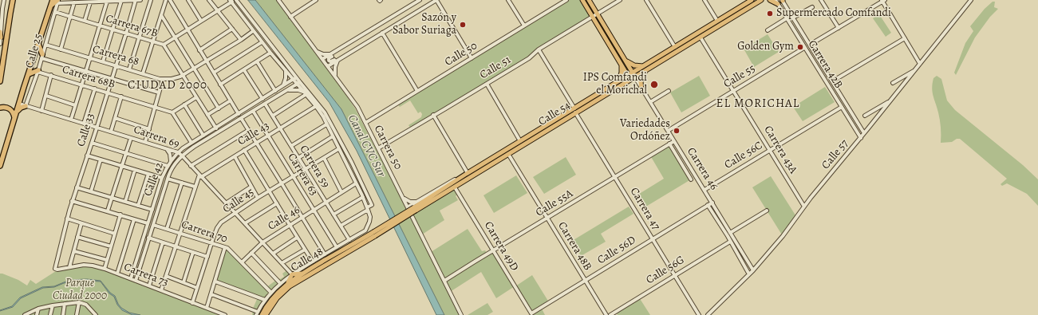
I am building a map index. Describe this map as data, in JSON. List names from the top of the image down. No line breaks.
{"streets":{"main road":["Calle 54","Carrera 46","Calle 48"],"street":["Carrera 67B","Calle 25","Calle 50","Carrera 68","Carrera 42B","Calle 51","Calle 55","Carrera 68B","Calle 33","Calle 43","Carrera 69","Carrera 50","Carrera 43A","Calle 57","Calle 56C","Carrera 59","Carrera 63","Calle 42","Calle 45","Calle 55A","Carrera 47","Calle 46","Carrera 70","Carrera 49D","Carrera 48B","Calle 56D","Calle 56G","Carrera 73"]},"crossings":[["Carrera 67B","Calle 25"],["Carrera 67B","Carrera 68"],["Carrera 67B","Calle 33"],["Carrera 67B","Calle 42"],["Calle 25","Carrera 68"],["Calle 25","Carrera 68B"],["Calle 25","Carrera 69"],["Calle 50","Carrera 50"],["Carrera 68","Calle 33"],["Carrera 42B","Calle 55"],["Carrera 42B","Calle 57"],["Carrera 42B","Calle 56C"],["Calle 51","Carrera 50"],["Calle 51","Carrera 46"],["Calle 51","Carrera 47"],["Calle 55","Carrera 43A"],["Calle 55","Carrera 46"],["Carrera 68B","Calle 33"],["Calle 54","Carrera 50"],["Calle 54","Carrera 43A"],["Calle 54","Carrera 46"],["Calle 54","Carrera 47"],["Calle 54","Carrera 49D"],["Calle 54","Carrera 48B"],["Calle 54","Calle 48"],["Calle 33","Carrera 69"],["Calle 33","Carrera 73"],["Calle 43","Carrera 69"],["Calle 43","Carrera 59"],["Calle 43","Carrera 63"],["Carrera 69","Calle 42"],["Carrera 69","Calle 45"],["Carrera 69","Calle 46"],["Carrera 69","Calle 48"],["Carrera 50","Calle 55A"],["Carrera 43A","Calle 57"],["Carrera 43A","Calle 56C"],["Calle 57","Carrera 46"],["Calle 56C","Carrera 46"],["Carrera 59","Calle 42"],["Carrera 59","Calle 45"],["Carrera 59","Calle 46"],["Carrera 59","Calle 48"],["Carrera 46","Calle 55A"],["Carrera 46","Calle 56D"],["Carrera 46","Calle 56G"],["Carrera 63","Calle 42"],["Carrera 63","Calle 45"],["Carrera 63","Calle 46"],["Carrera 63","Calle 48"],["Calle 42","Carrera 70"],["Calle 42","Carrera 73"],["Calle 45","Carrera 70"],["Calle 45","Carrera 73"],["Calle 55A","Carrera 47"],["Calle 55A","Carrera 49D"],["Calle 55A","Carrera 48B"],["Carrera 47","Calle 56D"],["Carrera 47","Calle 56G"],["Calle 46","Carrera 70"],["Carrera 70","Calle 48"],["Carrera 49D","Calle 56D"],["Carrera 48B","Calle 56D"]],"districts":["CIUDAD 2000","EL MORICHAL"],"water":["Canal CVC Sur"],"parks":["Parque Ciudad 2000"],"places":["Supermercado Comfandi","Sazón y Sabor Suriaga","Golden Gym","IPS Comfandi el Morichal","Variedades Ordóñez"]}
